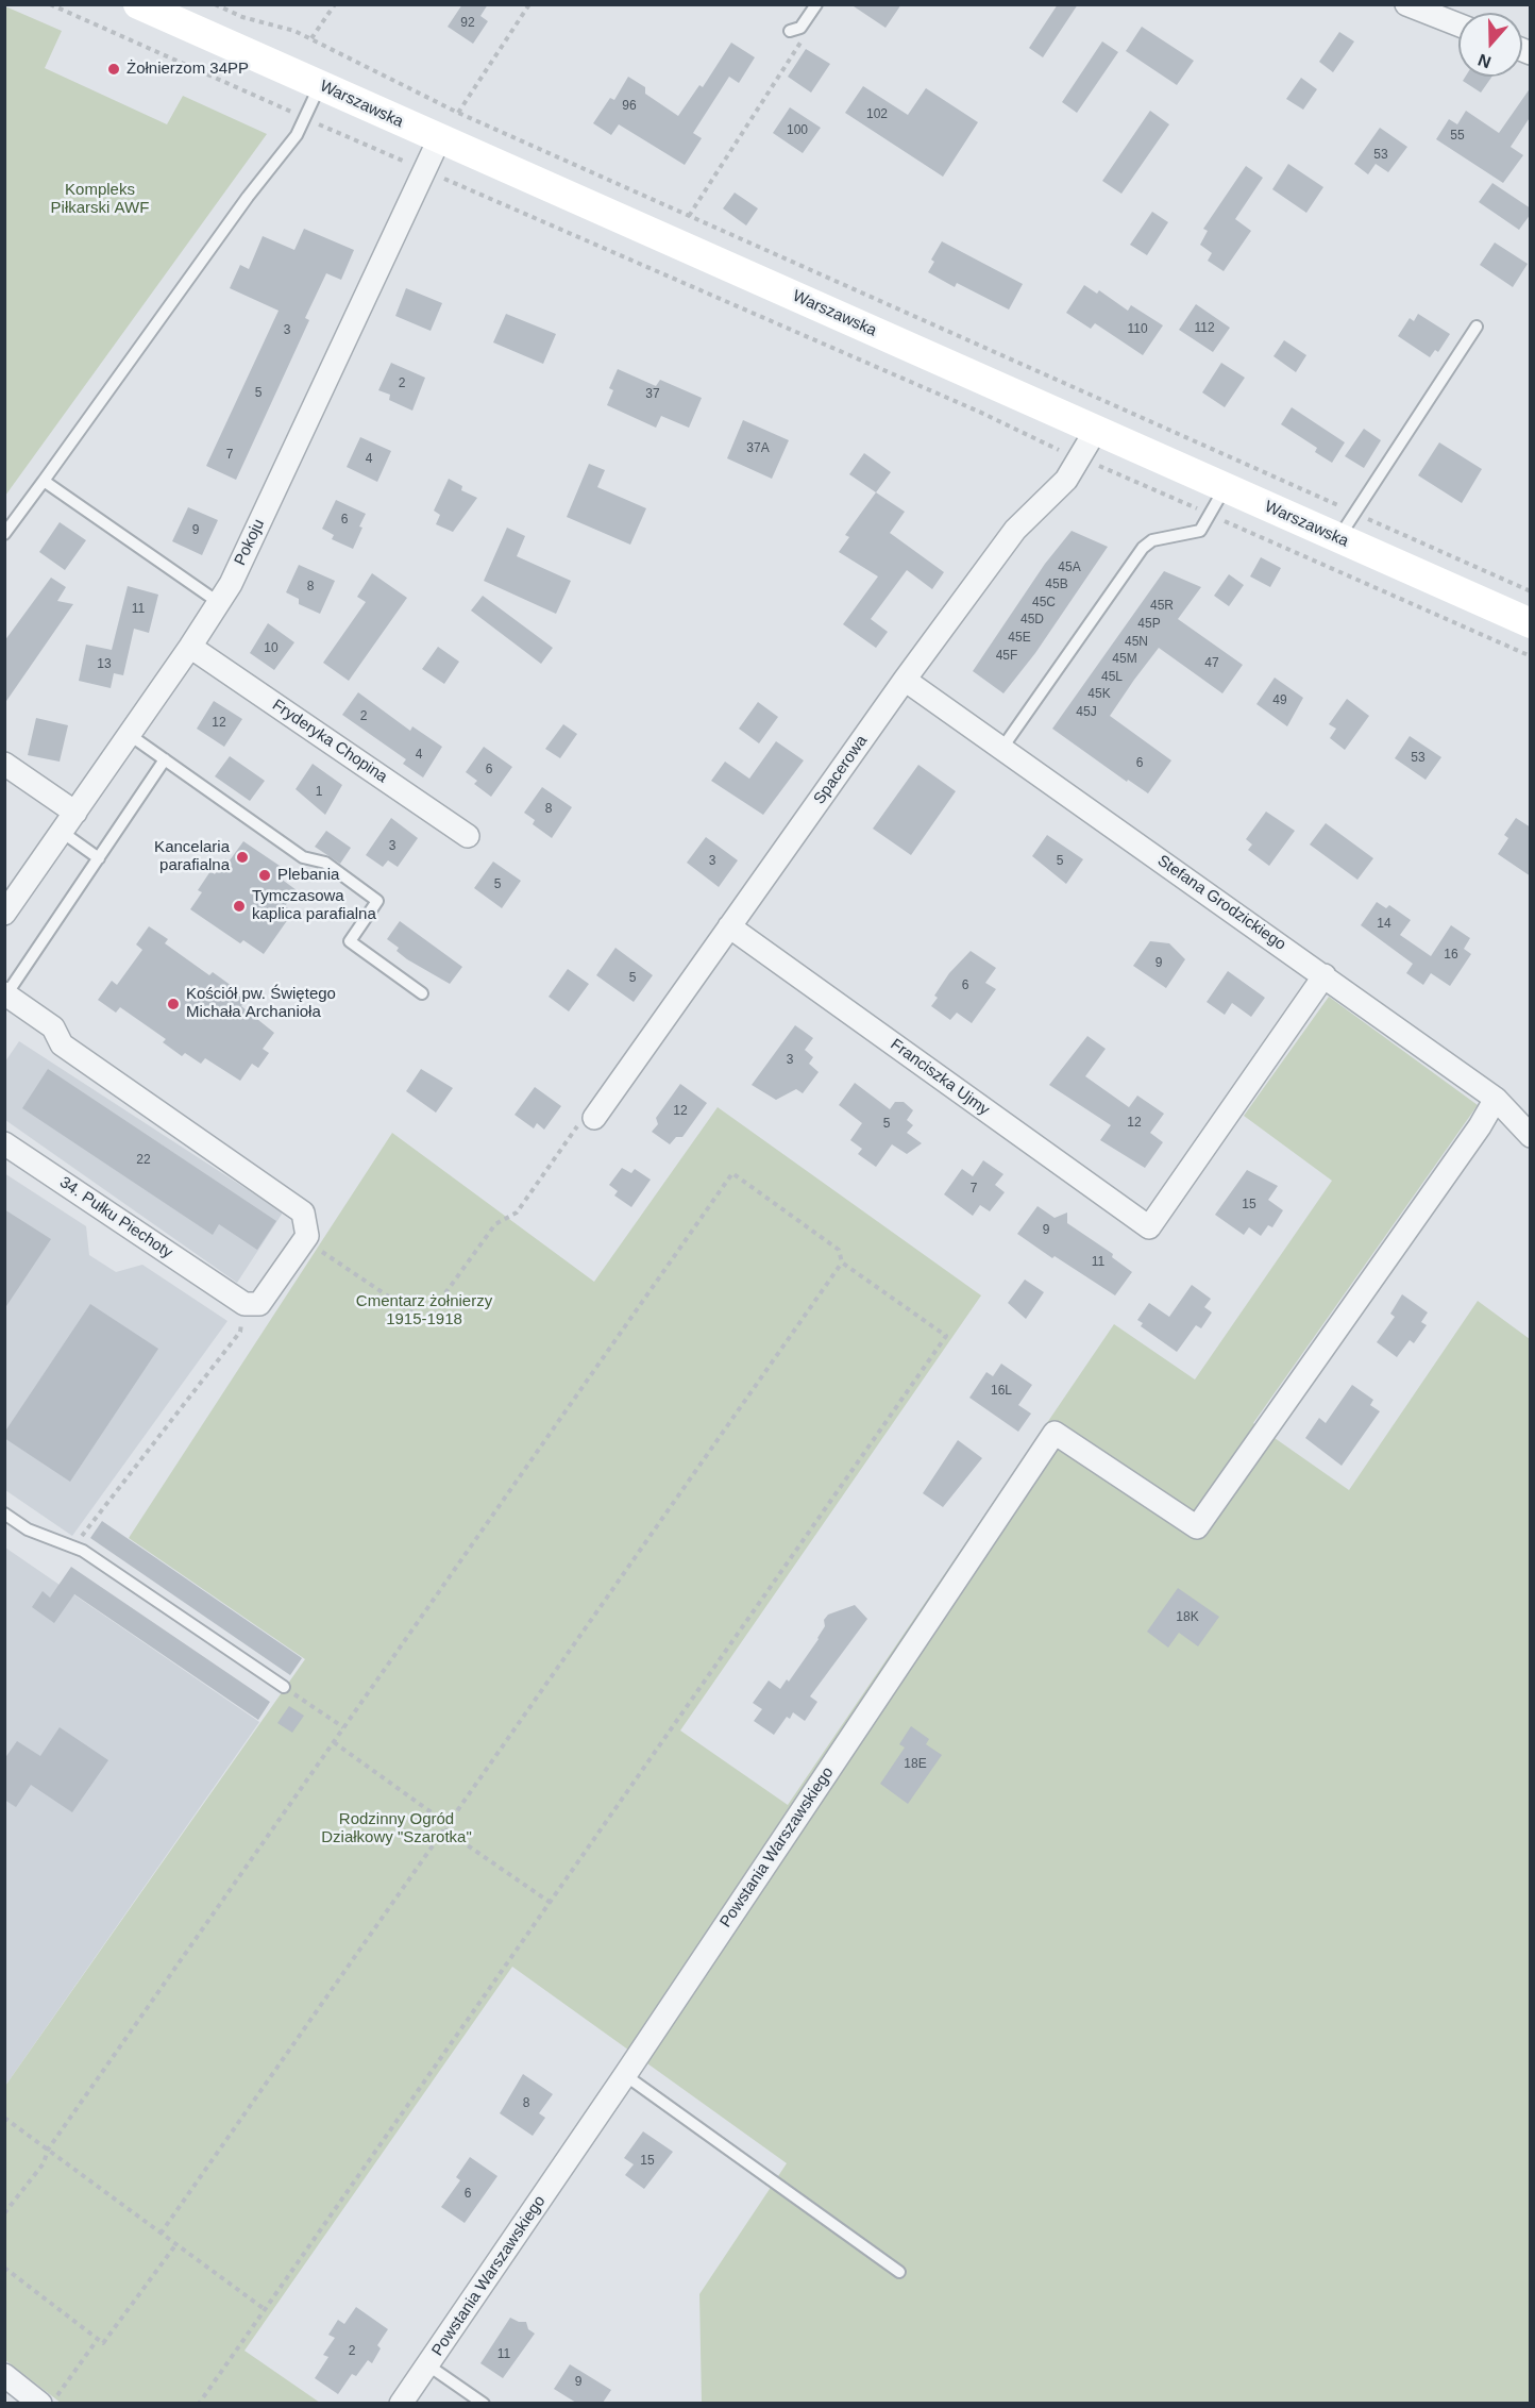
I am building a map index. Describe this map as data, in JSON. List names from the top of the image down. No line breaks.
{"streets":{"street":["Warszawska","Pokoju","Fryderyka Chopina","Spacerowa","Stefana Grodzickiego","Franciszka Ujmy","34. Pułku Piechoty","Powstania Warszawskiego"]},"crossings":[["Warszawska","Pokoju"],["Warszawska","Spacerowa"],["Pokoju","Fryderyka Chopina"],["Spacerowa","Stefana Grodzickiego"],["Spacerowa","Franciszka Ujmy"],["Stefana Grodzickiego","Franciszka Ujmy"],["Stefana Grodzickiego","Powstania Warszawskiego"]],"parks":["Kompleks Piłkarski AWF","Cmentarz żołnierzy 1915-1918","Rodzinny Ogród Działkowy \"Szarotka\""],"places":["Żołnierzom 34PP","Kancelaria parafialna","Plebania","Tymczasowa kaplica parafialna","Kościół pw. Świętego Michała Archanioła"],"house_numbers":["92","96","102","100","55","53","112","110","3","2","5","37","37A","7","4","6","9","45A","45B","8","45C","45R","11","45D","45P","45E","45N","10","45F","45M","47","13","45L","45K","49","45J","2","12","4","53","6","6","1","8","3","3","5","5","14","16","9","5","6","3","12","12","5","22","7","15","9","11","16L","18K","18E","8","15","6","2","11","9"],"north":"bottom"}
